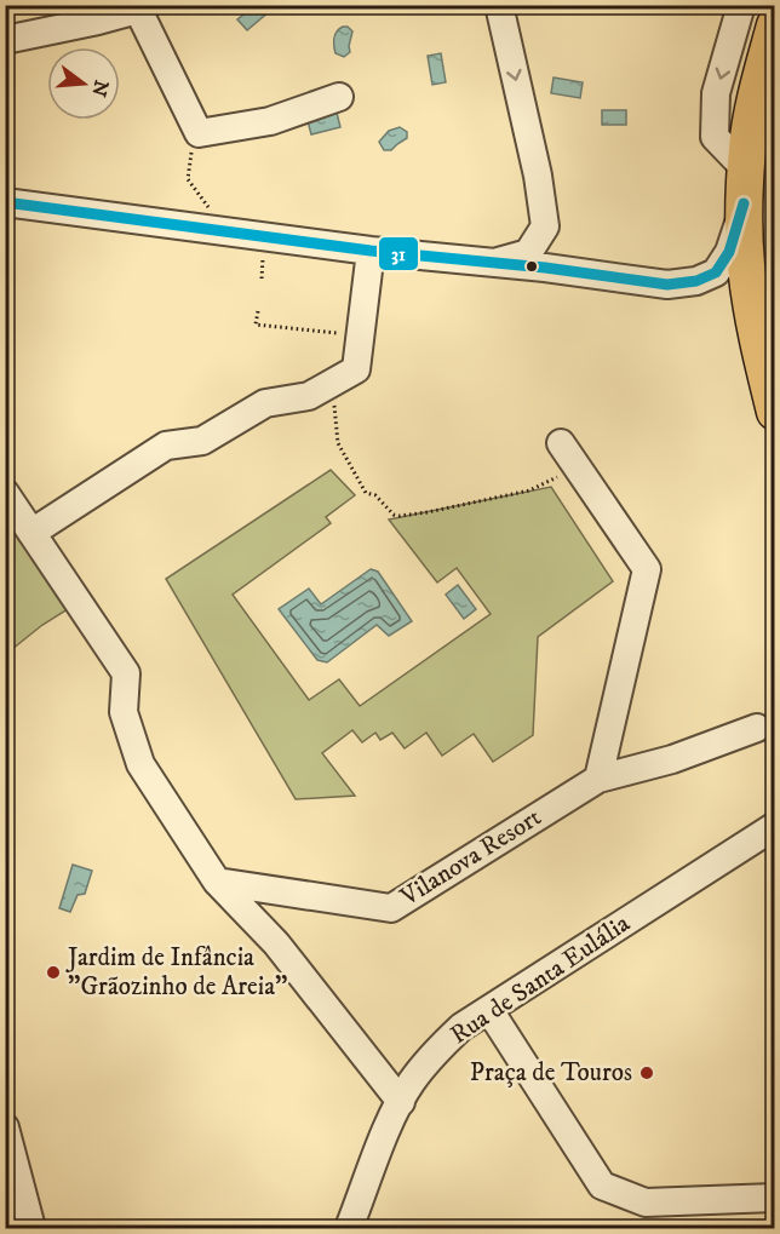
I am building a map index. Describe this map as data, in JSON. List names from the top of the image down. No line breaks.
{"streets":{"street":["Vilanova Resort","Rua de Santa Eulália"]},"places":["Jardim de Infância \"Grãozinho de Areia\"","Praça de Touros"],"lines":["transit line 31"],"north":"right"}
